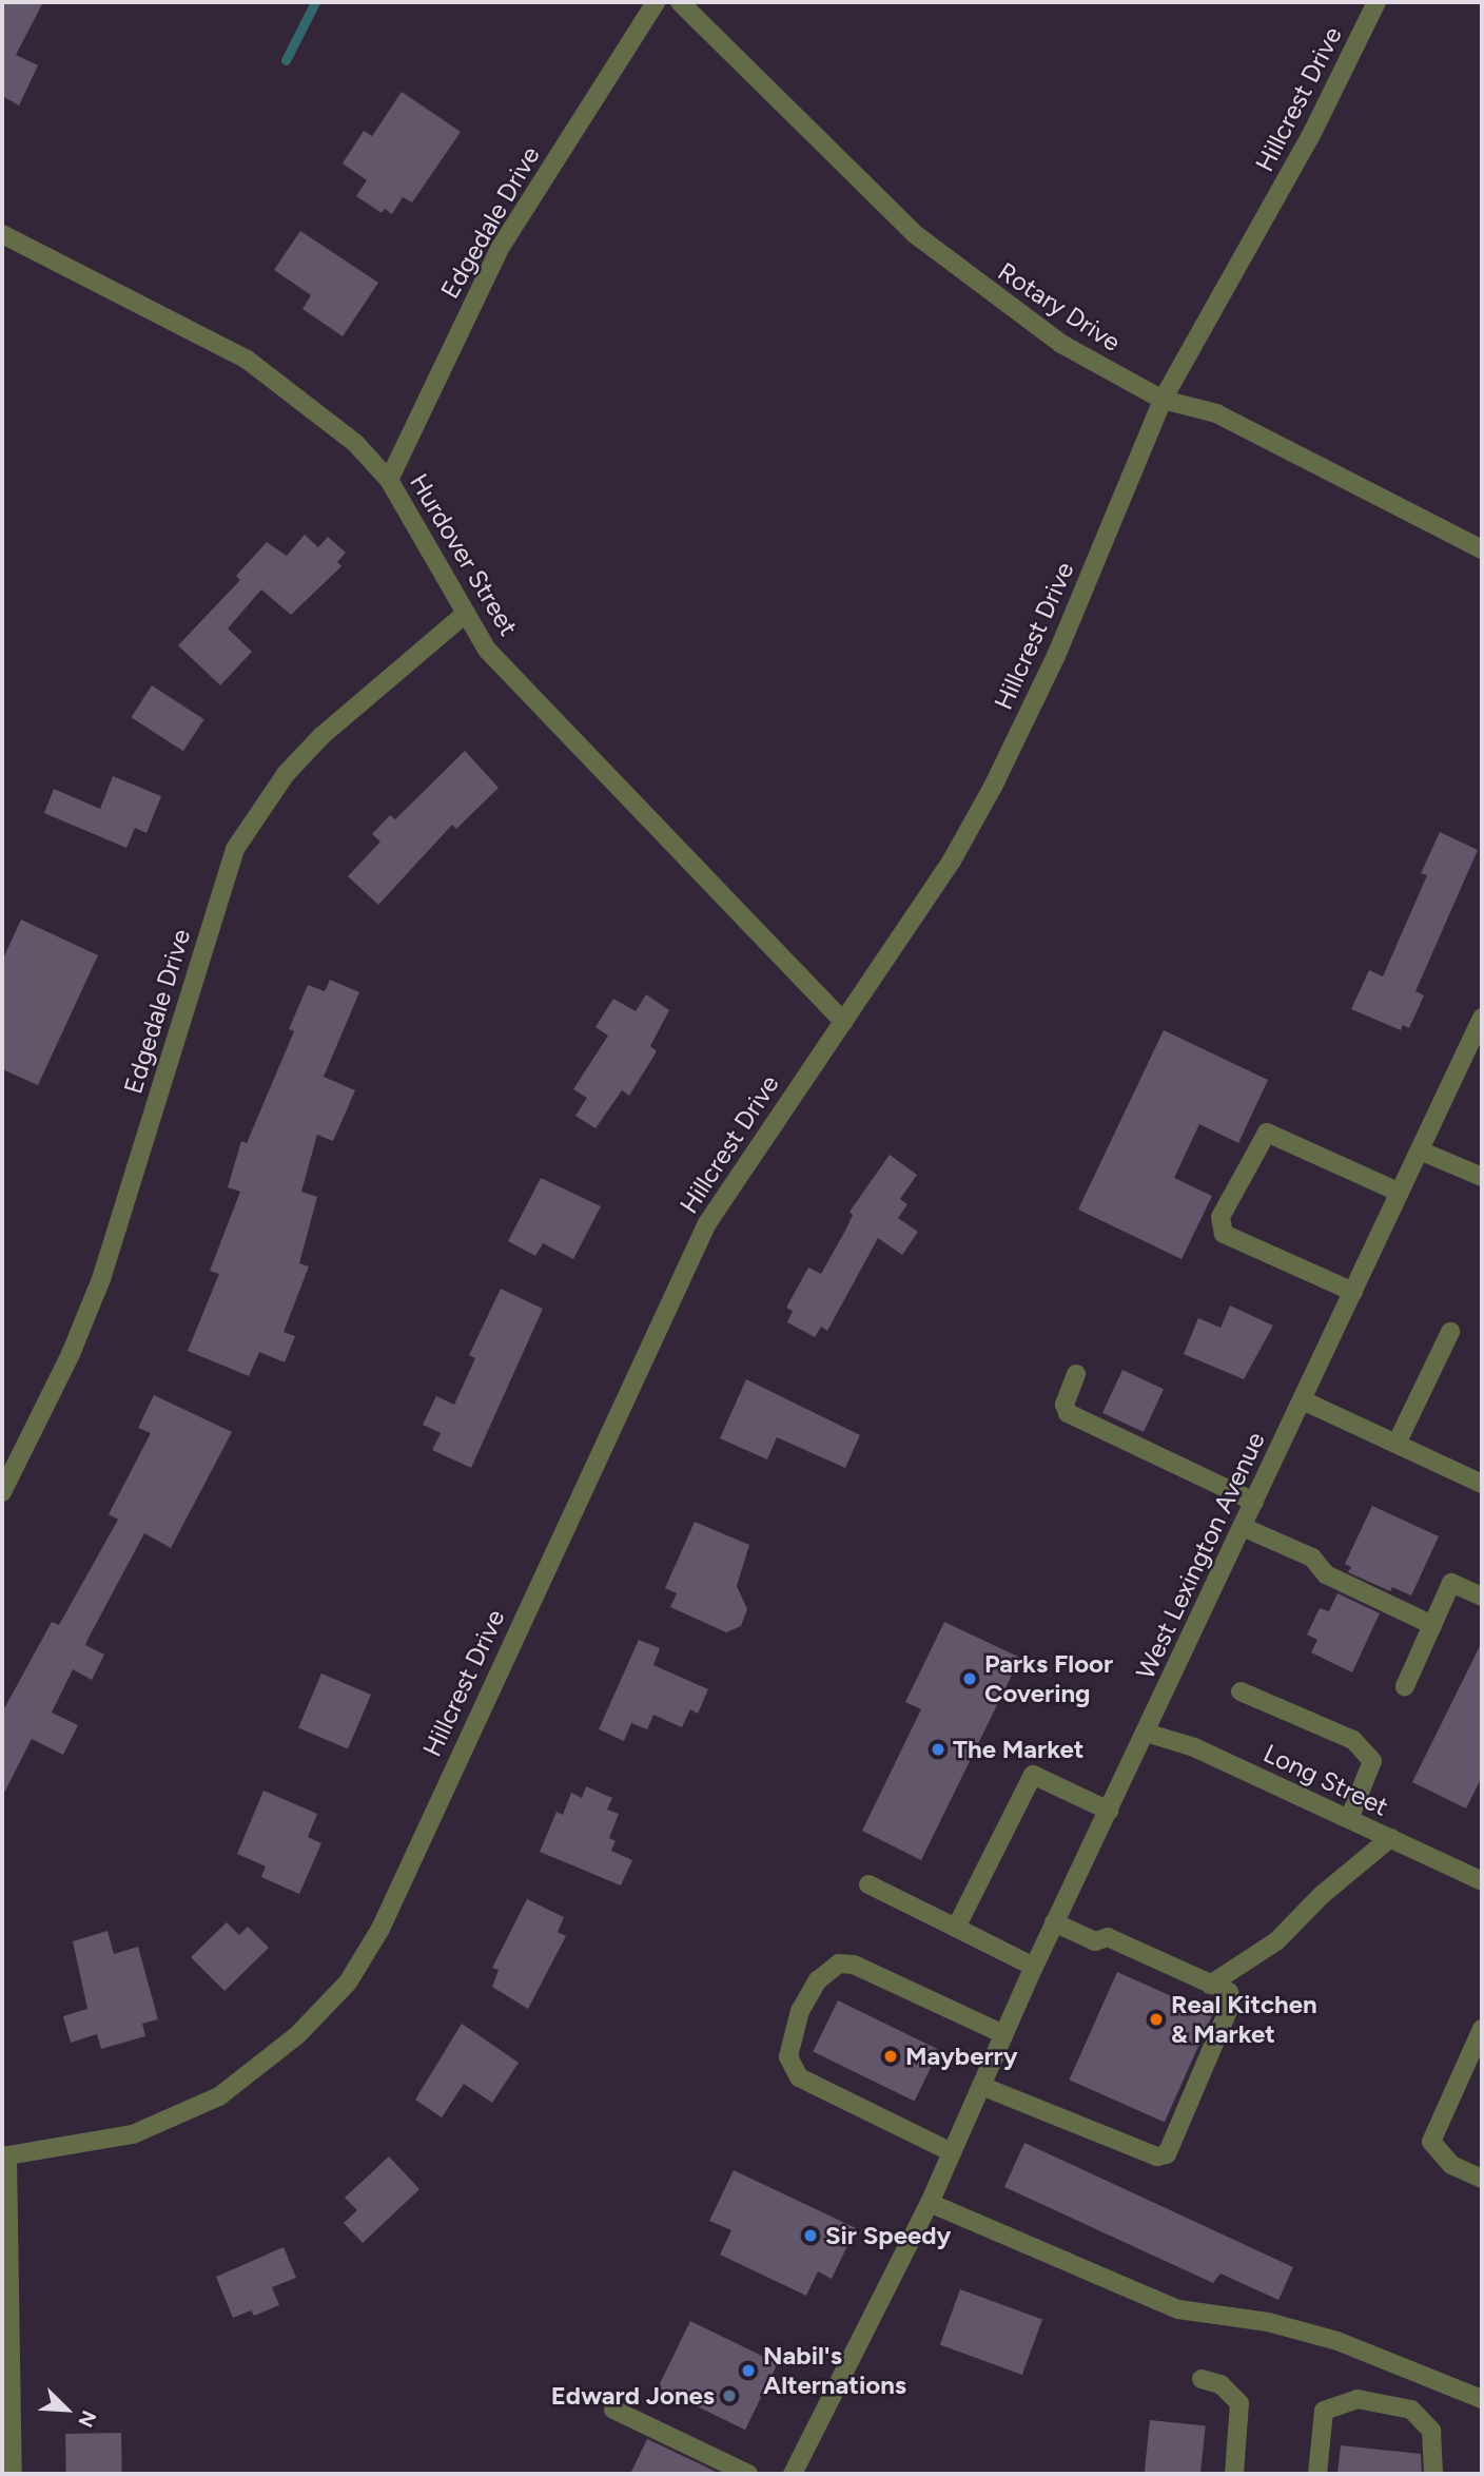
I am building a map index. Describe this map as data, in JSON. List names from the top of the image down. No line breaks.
{"streets":{"street":["Hillcrest Drive","Edgedale Drive","Rotary Drive","Hurdover Street","West Lexington Avenue","Long Street"]},"crossings":[["Hillcrest Drive","Rotary Drive"],["Hillcrest Drive","Hurdover Street"],["Edgedale Drive","Hurdover Street"],["West Lexington Avenue","Long Street"]],"places":["Parks Floor Covering","The Market","Real Kitchen & Market","Mayberry","Sir Speedy","Nabil's Alternations","Edward Jones"],"north":"bottom right"}
